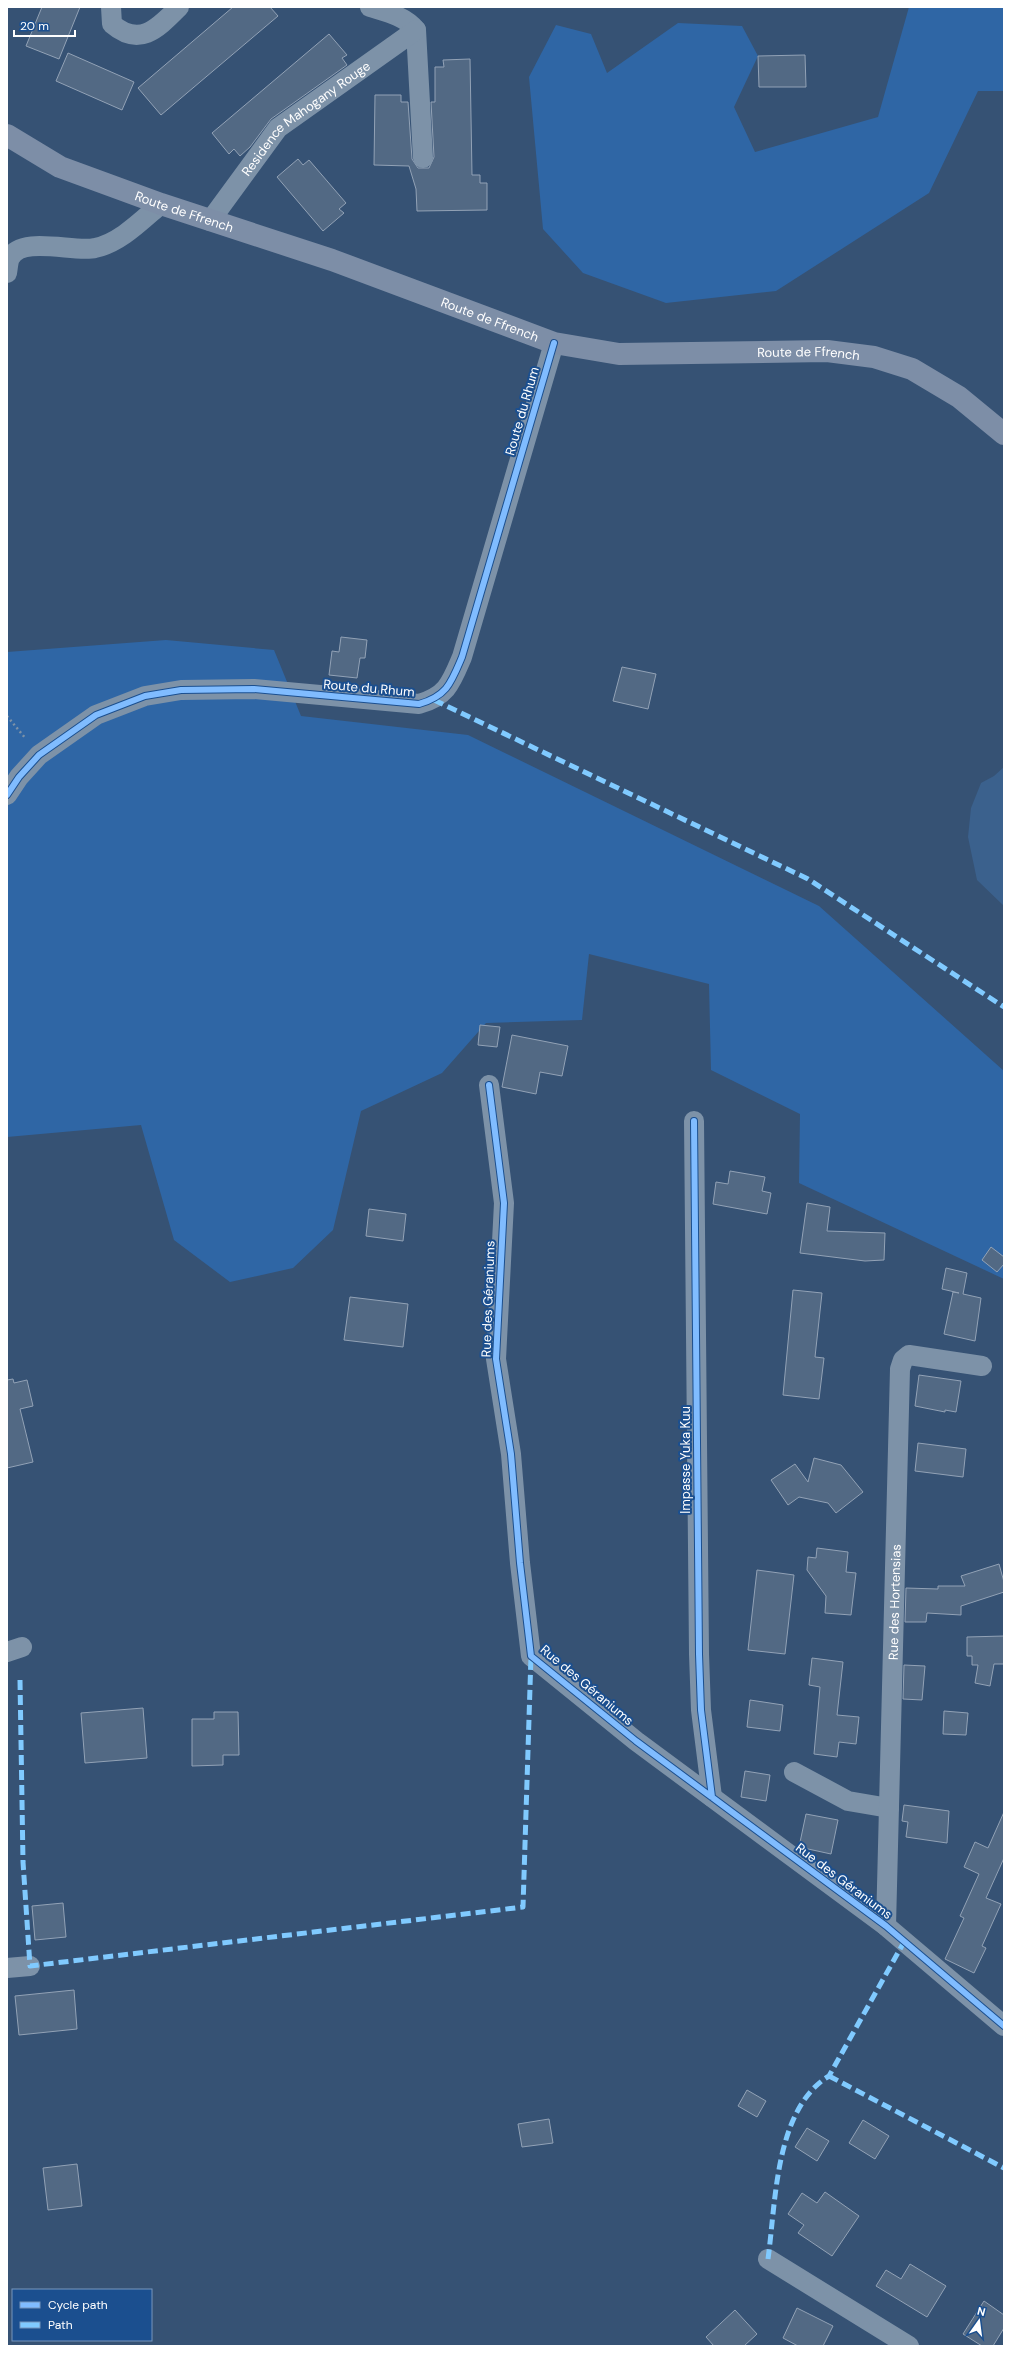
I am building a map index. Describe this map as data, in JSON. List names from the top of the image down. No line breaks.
{"streets":{"main road":["Route de Ffrench"],"street":["Residence Mahogany Rouge","Route du Rhum","Rue des Géraniums","Impasse Yuka Kuu","Rue des Hortensias"]},"crossings":[["Residence Mahogany Rouge","Route de Ffrench"],["Route de Ffrench","Route du Rhum"],["Rue des Géraniums","Impasse Yuka Kuu"],["Rue des Géraniums","Rue des Hortensias"]],"legend":["Cycle path","Path"],"scale_bar":"20 m","north":"top"}
